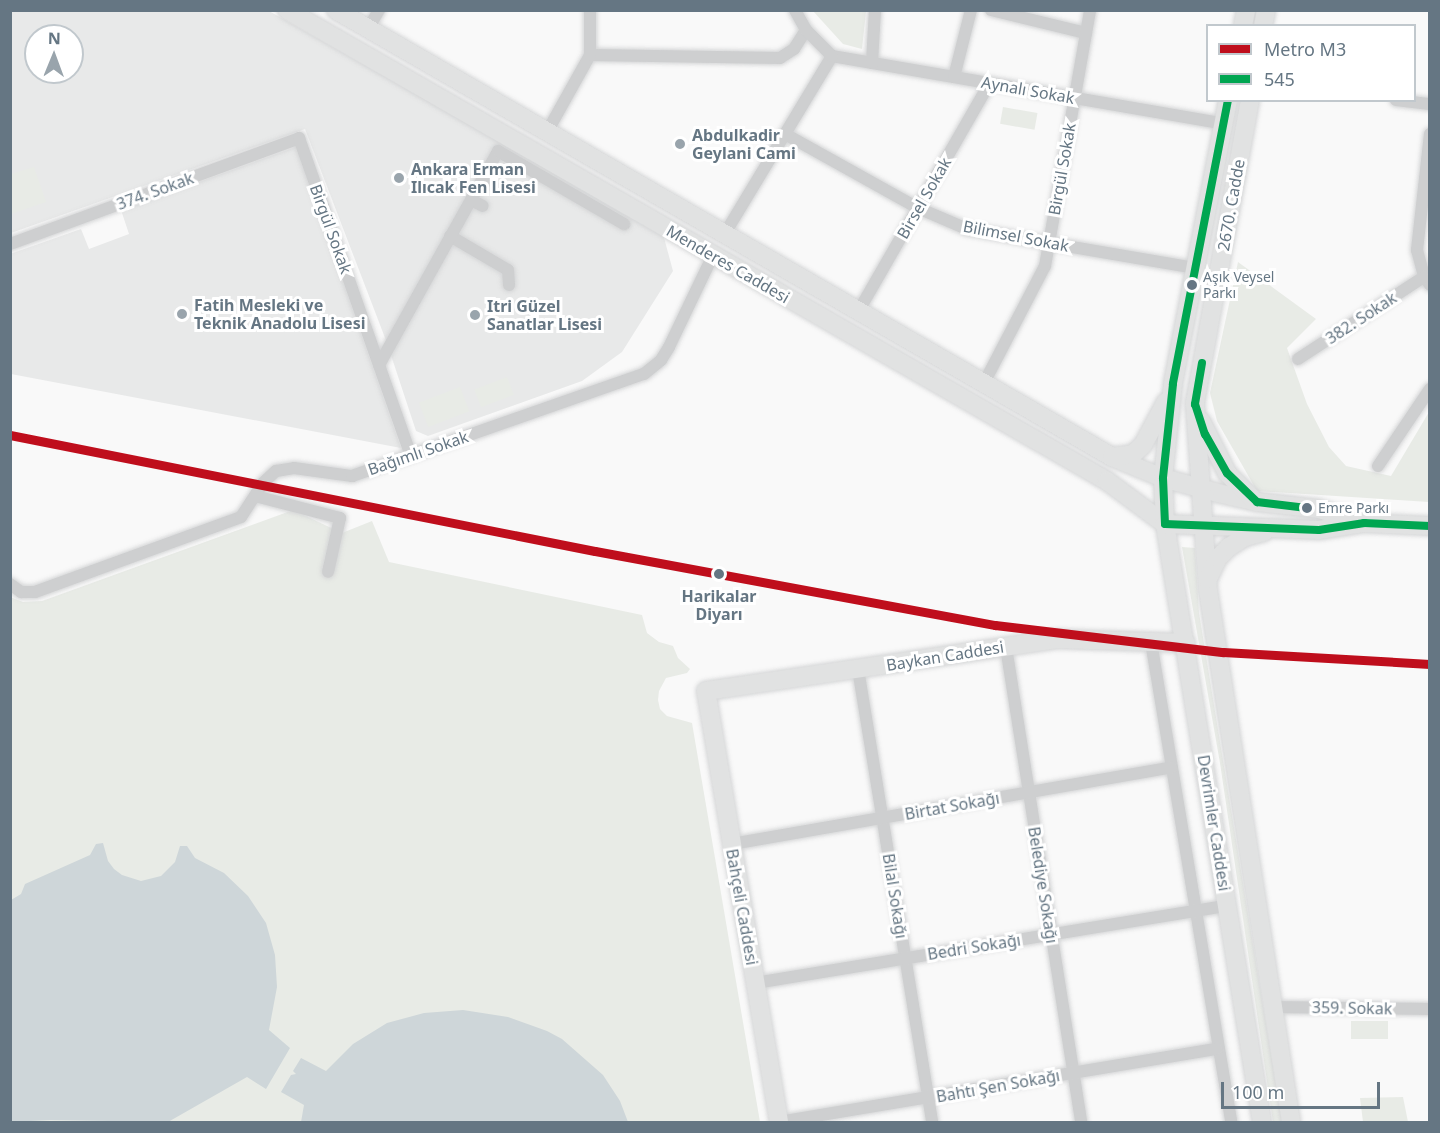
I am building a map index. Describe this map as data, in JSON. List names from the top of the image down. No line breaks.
{"streets":{"main road":["2670. Cadde","Menderes Caddesi","Baykan Caddesi","Devrimler Caddesi","Bahçeli Caddesi"],"street":["Aynalı Sokak","Birgül Sokak","374. Sokak","Birsel Sokak","Bilimsel Sokak","382. Sokak","Bağımlı Sokak","Birtat Sokağı","Belediye Sokağı","Bilal Sokağı","Bedri Sokağı","359. Sokak","Bahtı Şen Sokağı"]},"crossings":[["Aynalı Sokak","Birgül Sokak"],["Aynalı Sokak","Birsel Sokak"],["Aynalı Sokak","2670. Cadde"],["Birgül Sokak","374. Sokak"],["Birgül Sokak","Bilimsel Sokak"],["Birgül Sokak","Menderes Caddesi"],["Birgül Sokak","Bağımlı Sokak"],["Birsel Sokak","Bilimsel Sokak"],["Birsel Sokak","Menderes Caddesi"],["2670. Cadde","Bilimsel Sokak"],["2670. Cadde","Menderes Caddesi"],["2670. Cadde","Devrimler Caddesi"],["Menderes Caddesi","Bağımlı Sokak"],["Menderes Caddesi","Devrimler Caddesi"],["Baykan Caddesi","Devrimler Caddesi"],["Baykan Caddesi","Belediye Sokağı"],["Baykan Caddesi","Bilal Sokağı"],["Baykan Caddesi","Bahçeli Caddesi"],["Birtat Sokağı","Belediye Sokağı"],["Birtat Sokağı","Bilal Sokağı"],["Birtat Sokağı","Bahçeli Caddesi"],["Devrimler Caddesi","Bedri Sokağı"],["Devrimler Caddesi","359. Sokak"],["Belediye Sokağı","Bedri Sokağı"],["Belediye Sokağı","Bahtı Şen Sokağı"],["Bilal Sokağı","Bedri Sokağı"],["Bilal Sokağı","Bahtı Şen Sokağı"],["Bahçeli Caddesi","Bedri Sokağı"],["Bahçeli Caddesi","Bahtı Şen Sokağı"]],"places":["Abdulkadir Geylani Cami","Ankara Erman Ilıcak Fen Lisesi","Aşık Veysel Parkı","Fatih Mesleki ve Teknik Anadolu Lisesi","Itri Güzel Sanatlar Lisesi","Emre Parkı","Harikalar Diyarı"],"lines":["transit line 545","metro line M3"],"legend":["Metro M3","545"],"scale_bar":"100 m","north":"top"}
